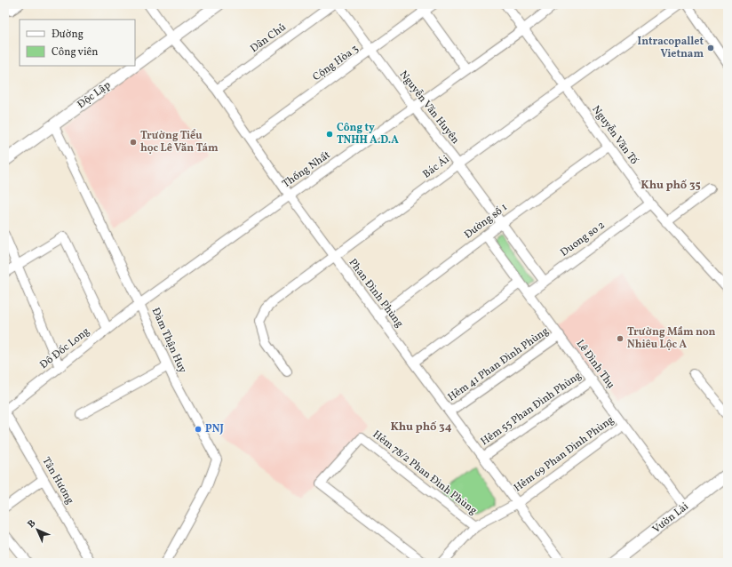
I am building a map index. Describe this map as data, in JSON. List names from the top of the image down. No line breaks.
{"streets":{"street":["Dân Chủ","Cộng Hòa 3","Độc Lập","Nguyễn Văn Huyên","Nguyễn Văn Tố","Bác Ái","Thống Nhất","Đường số 1","Duong so 2","Phan Đình Phùng","Đàm Thận Huy","Đô Đốc Long","Hẻm 41 Phan Đình Phùng","Lê Đình Thụ","Hẻm 55 Phan Đình Phùng","Hẻm 69 Phan Đình Phùng","Hẻm 78/2 Phan Đình Phùng","Tân Hương","Vườn Lài"]},"crossings":[["Dân Chủ","Phan Đình Phùng"],["Cộng Hòa 3","Nguyễn Văn Huyên"],["Cộng Hòa 3","Phan Đình Phùng"],["Độc Lập","Phan Đình Phùng"],["Độc Lập","Đàm Thận Huy"],["Nguyễn Văn Huyên","Bác Ái"],["Nguyễn Văn Huyên","Thống Nhất"],["Nguyễn Văn Huyên","Đường số 1"],["Nguyễn Văn Huyên","Duong so 2"],["Nguyễn Văn Tố","Bác Ái"],["Nguyễn Văn Tố","Thống Nhất"],["Nguyễn Văn Tố","Đường số 1"],["Nguyễn Văn Tố","Duong so 2"],["Bác Ái","Phan Đình Phùng"],["Thống Nhất","Phan Đình Phùng"],["Thống Nhất","Đàm Thận Huy"],["Thống Nhất","Đô Đốc Long"],["Đường số 1","Phan Đình Phùng"],["Đường số 1","Lê Đình Thụ"],["Duong so 2","Lê Đình Thụ"],["Phan Đình Phùng","Hẻm 41 Phan Đình Phùng"],["Phan Đình Phùng","Hẻm 55 Phan Đình Phùng"],["Phan Đình Phùng","Hẻm 69 Phan Đình Phùng"],["Đàm Thận Huy","Đô Đốc Long"],["Đô Đốc Long","Tân Hương"],["Hẻm 41 Phan Đình Phùng","Lê Đình Thụ"],["Lê Đình Thụ","Hẻm 55 Phan Đình Phùng"],["Lê Đình Thụ","Hẻm 69 Phan Đình Phùng"],["Lê Đình Thụ","Vườn Lài"],["Hẻm 69 Phan Đình Phùng","Hẻm 78/2 Phan Đình Phùng"]],"districts":["Khu phố 35","Khu phố 34"],"places":["Intracopallet Vietnam","Công ty TNHH A.D.A","Trường Tiểu học Lê Văn Tám","Trường Mầm non Nhiêu Lộc A","PNJ"],"legend":["Đường","Công viên"],"north":"top left"}
